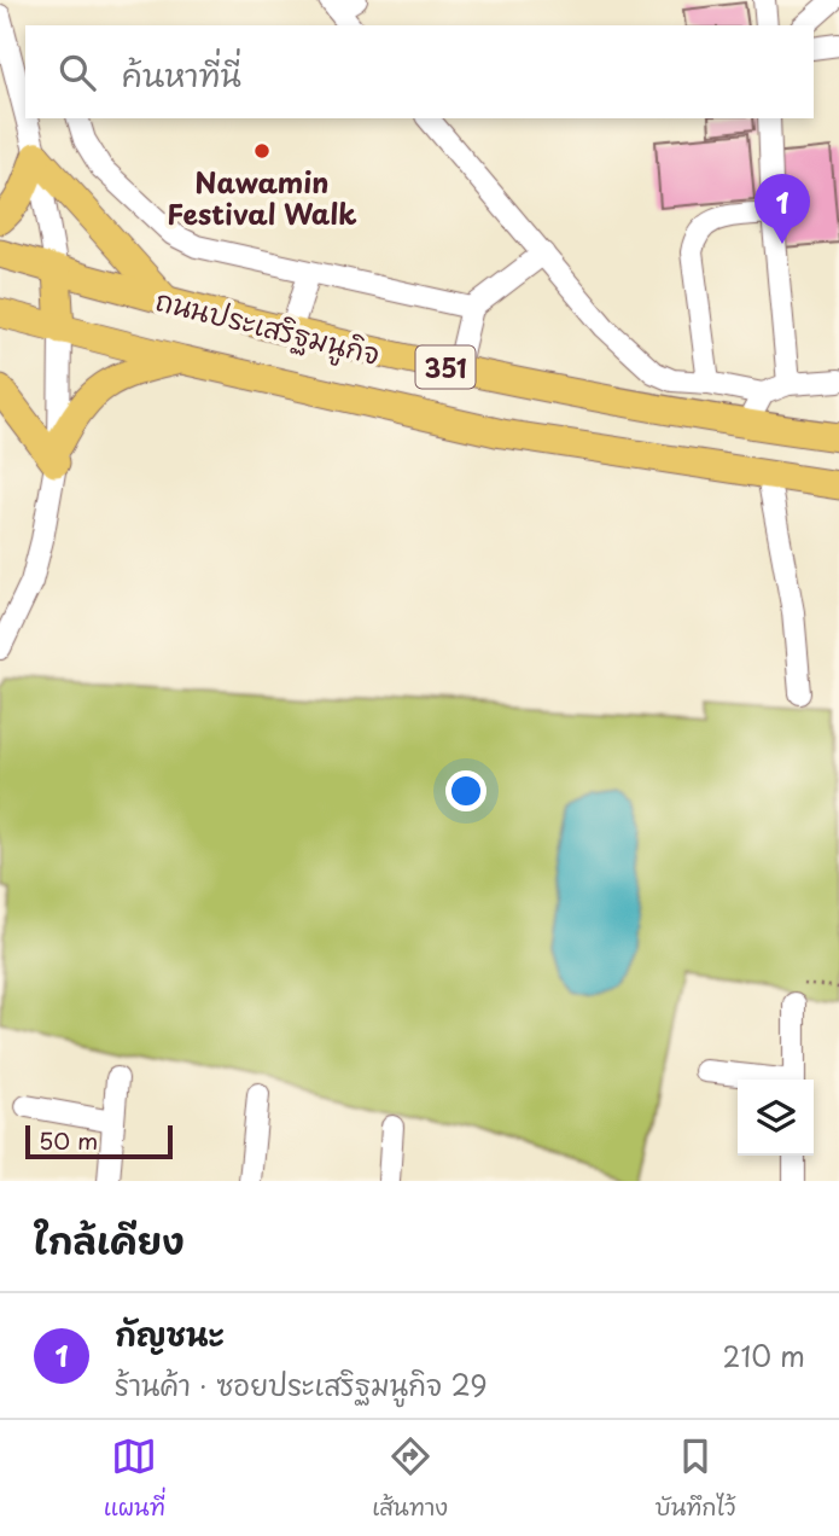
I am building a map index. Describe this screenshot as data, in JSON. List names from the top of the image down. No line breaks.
{"streets":{"main road":["ถนนประเสริฐมนูกิจ","351"]},"places":["Nawamin Festival Walk"],"scale_bar":"50 m","page":{"search":"ค้นหาที่นี่","pins":"1","scale":"50 m","heading":"ใกล้เคียง","list":[{"mark":"1","name":"กัญชนะ","note":"ร้านค้า · ซอยประเสริฐมนูกิจ 29","value":"210 m"}],"nav":["แผนที่","เส้นทาง","บันทึกไว้"]}}
